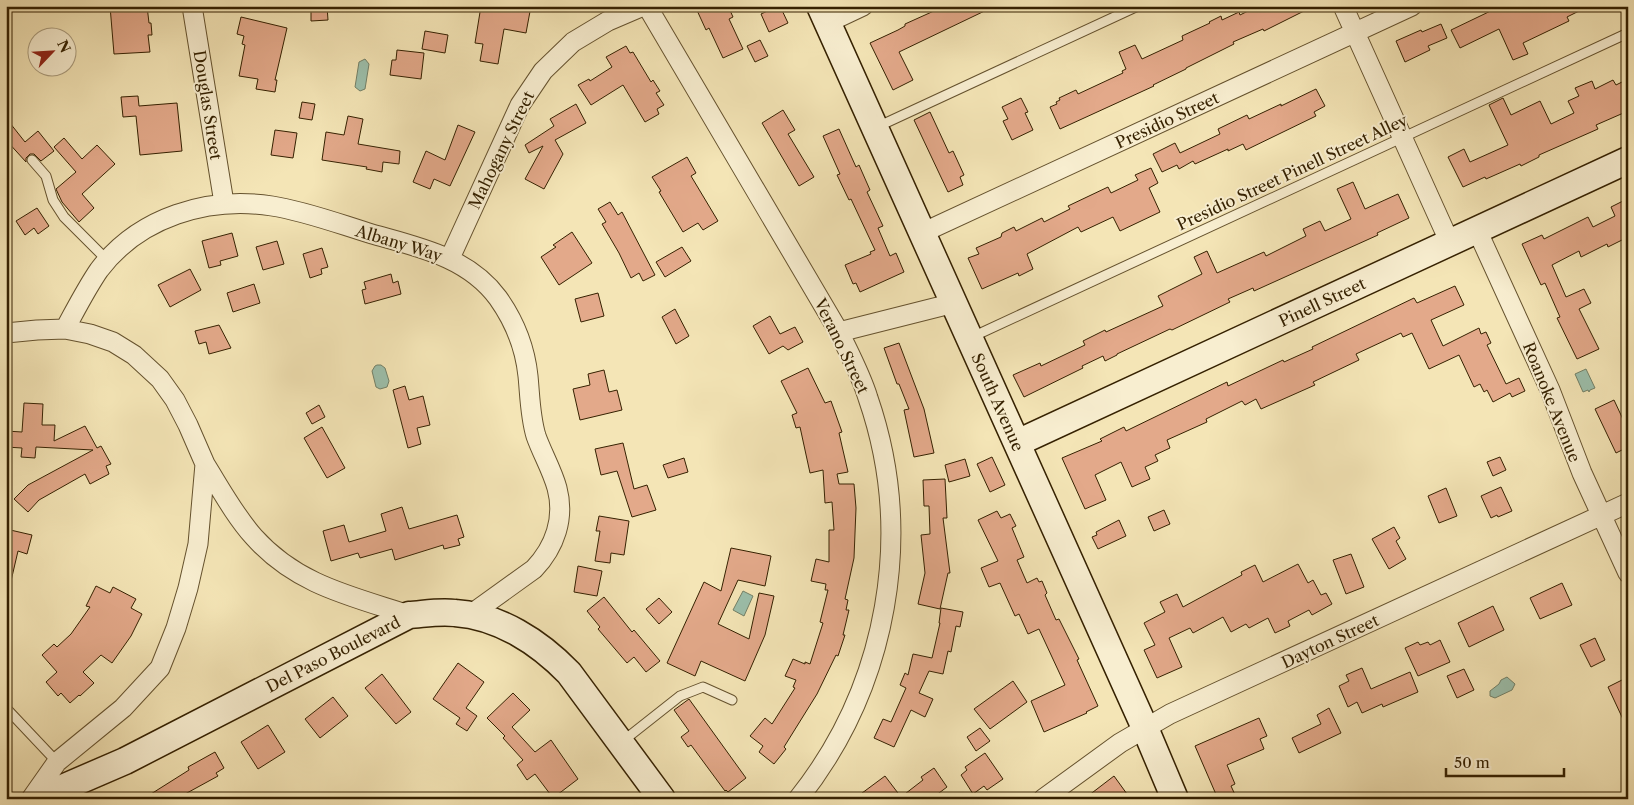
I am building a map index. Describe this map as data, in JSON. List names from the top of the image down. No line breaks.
{"streets":{"street":["Douglas Street","Presidio Street","Mahogany Street","Albany Way","Pinell Street","Verano Street","South Avenue","Roanoke Avenue","Dayton Street","Del Paso Boulevard"],"lane":["Presidio Street Pinell Street Alley"]},"crossings":[["Douglas Street","Albany Way"],["Presidio Street","South Avenue"],["Mahogany Street","Albany Way"],["Presidio Street Pinell Street Alley","South Avenue"],["Albany Way","Del Paso Boulevard"],["Pinell Street","South Avenue"],["Pinell Street","Roanoke Avenue"],["South Avenue","Dayton Street"],["Roanoke Avenue","Dayton Street"]],"scale_bar":"50 m","north":"top right"}
